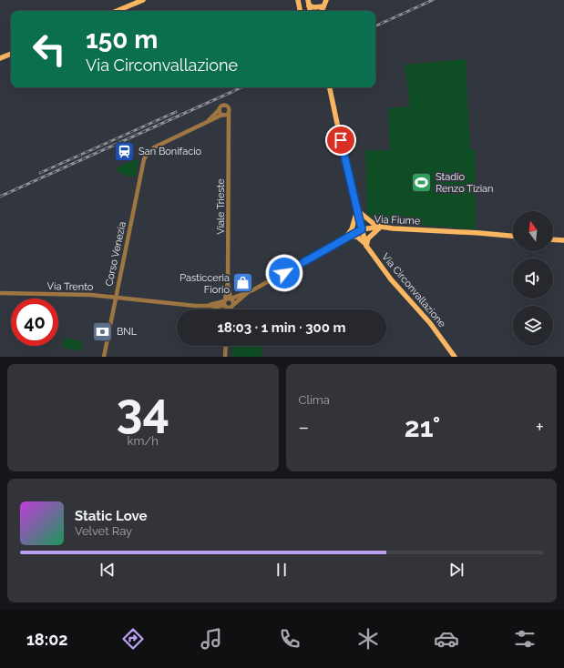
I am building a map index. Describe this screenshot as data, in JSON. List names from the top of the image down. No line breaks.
{"streets":{"main road":["Via Fiume","Via Circonvallazione"],"street":["Viale Trieste","Corso Venezia","Via Trento"]},"crossings":[["Viale Trieste","Via Fiume"],["Viale Trieste","Via Trento"],["Via Fiume","Via Trento"],["Via Fiume","Via Circonvallazione"],["Corso Venezia","Via Trento"]],"places":{"station":["San Bonifacio"],"sports":["Stadio Renzo Tizian"],"shop":["Pasticceria Fiorio"],"bank":["BNL"]},"north":"top","page":{"turn":["150 m","Via Circonvallazione"],"limit":"40","trip":"18:03 · 1 min · 300 m","tile":[["34","km/h"],"Clima"],"heat":["−","21°","+"],"song":["Static Love","Velvet Ray"],"tabs":"18:02"}}
